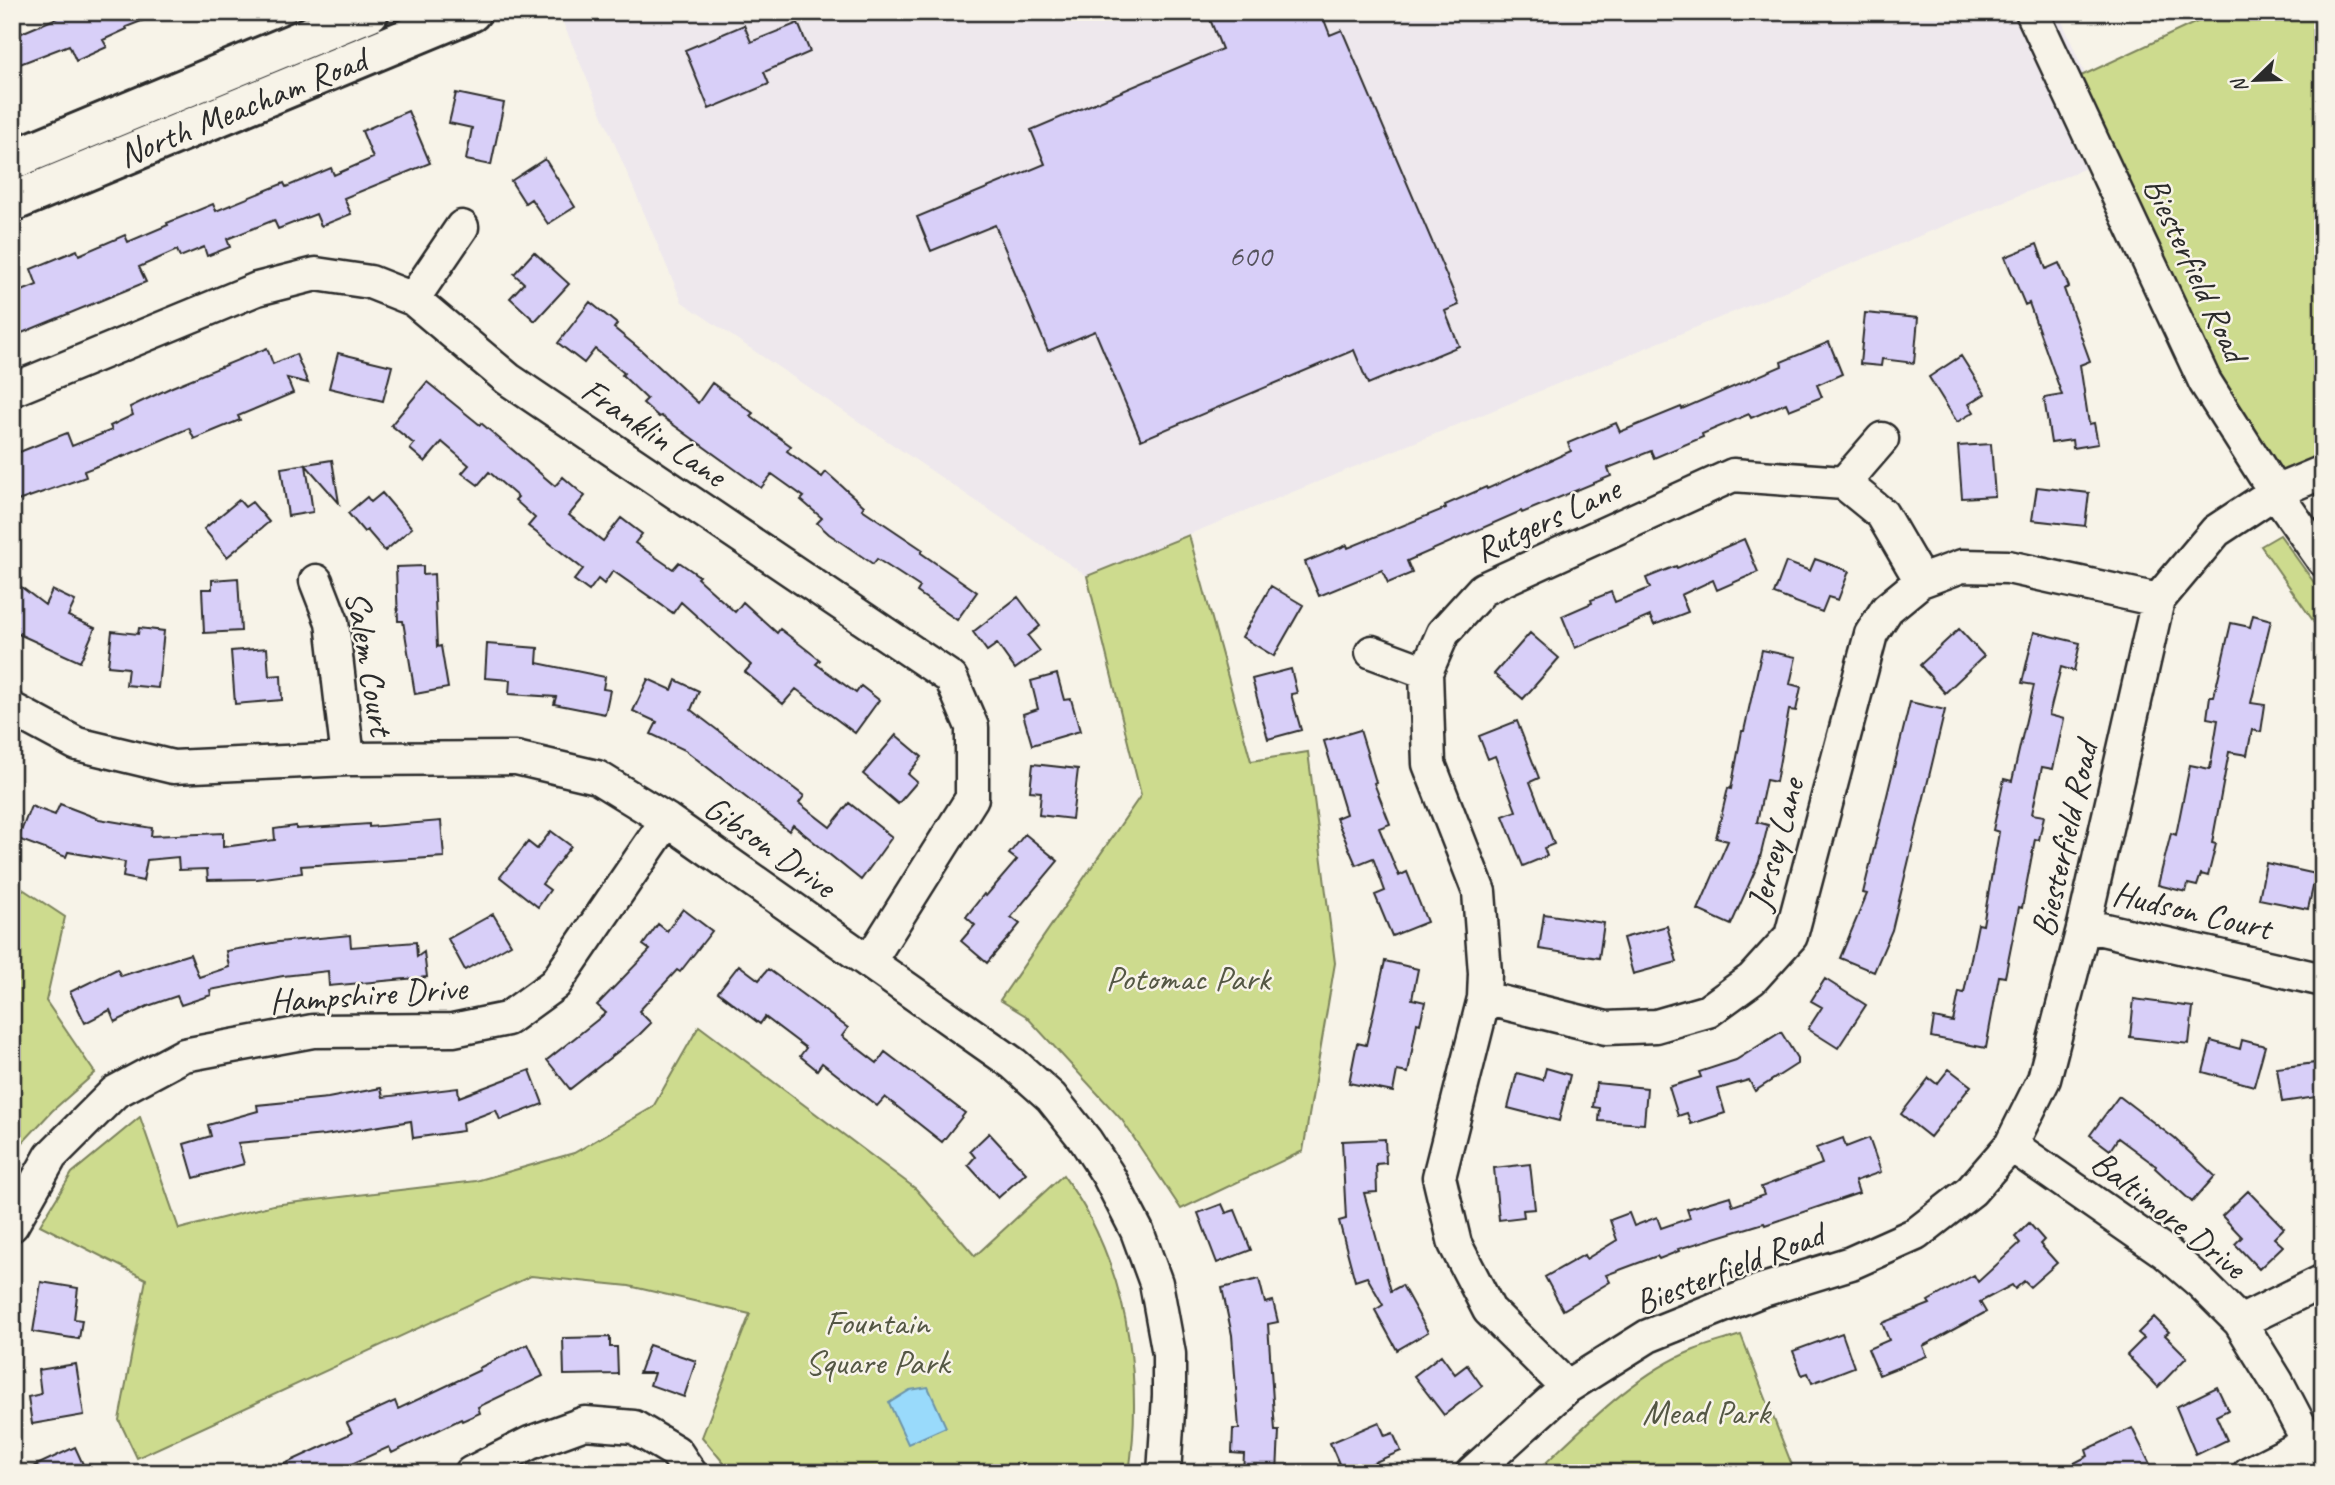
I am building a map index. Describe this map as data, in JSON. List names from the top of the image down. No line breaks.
{"streets":{"main road":["North Meacham Road"],"street":["Biesterfield Road","Franklin Lane","Rutgers Lane","Salem Court","Jersey Lane","Gibson Drive","Hudson Court","Hampshire Drive","Baltimore Drive"]},"crossings":[["Biesterfield Road","Rutgers Lane"],["Biesterfield Road","Hudson Court"],["Biesterfield Road","Baltimore Drive"],["Franklin Lane","Gibson Drive"],["Rutgers Lane","Jersey Lane"],["Salem Court","Gibson Drive"],["Gibson Drive","Hampshire Drive"]],"parks":["Potomac Park","Fountain Square Park","Mead Park"],"house_numbers":["600"],"north":"bottom left"}
